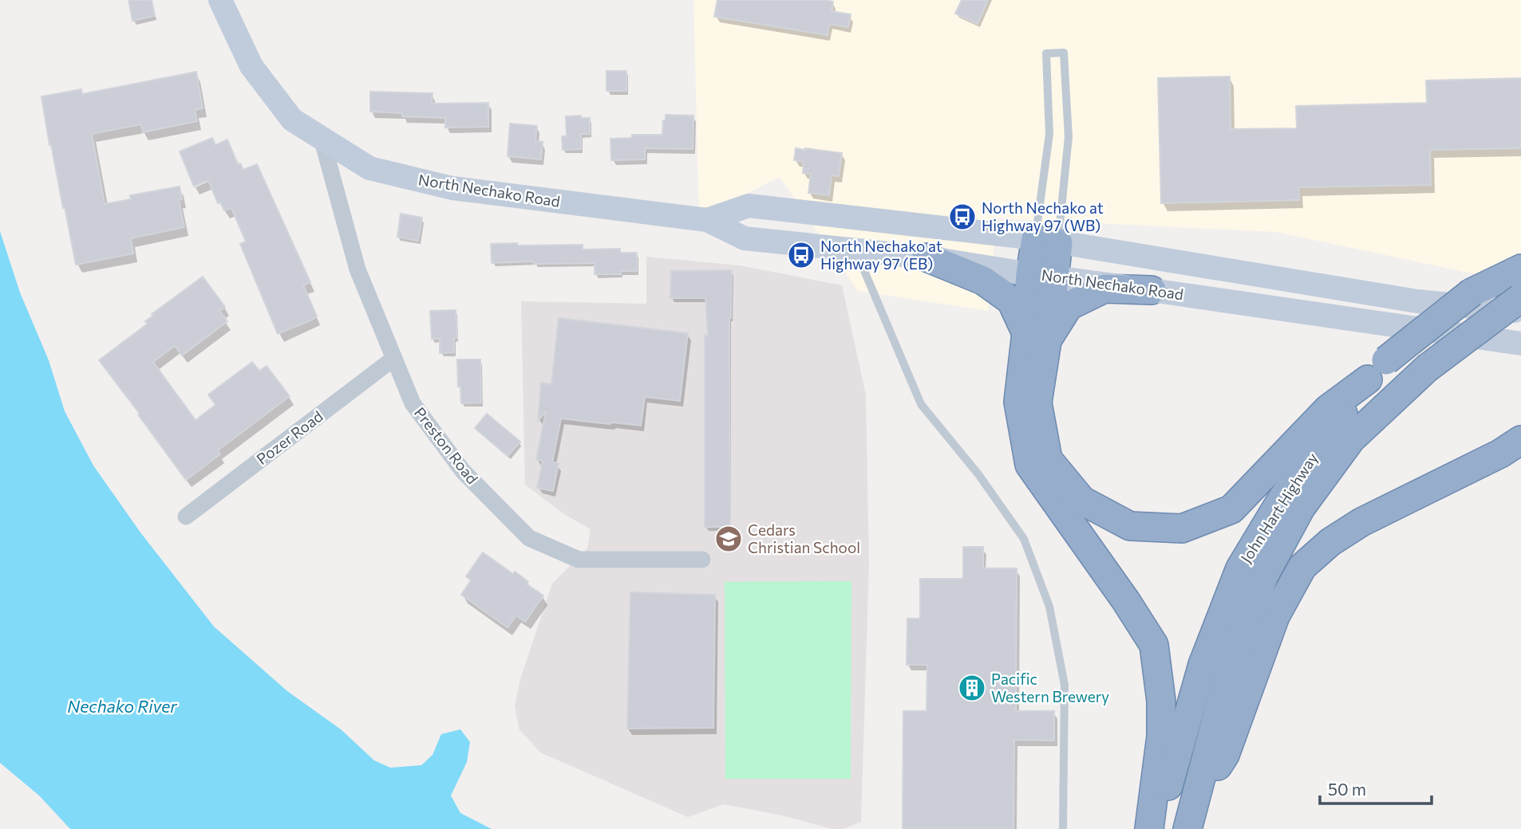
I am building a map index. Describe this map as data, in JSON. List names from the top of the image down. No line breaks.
{"streets":{"highway":["John Hart Highway"],"main road":["North Nechako Road"],"street":["Pozer Road","Preston Road"]},"crossings":[["North Nechako Road","Preston Road"],["Pozer Road","Preston Road"]],"water":["Nechako River"],"places":{"bus stop":["North Nechako at Highway 97 (WB)","North Nechako at Highway 97 (EB)"],"school or university":["Cedars Christian School"],"building":["Pacific Western Brewery"]},"scale_bar":"50 m"}
